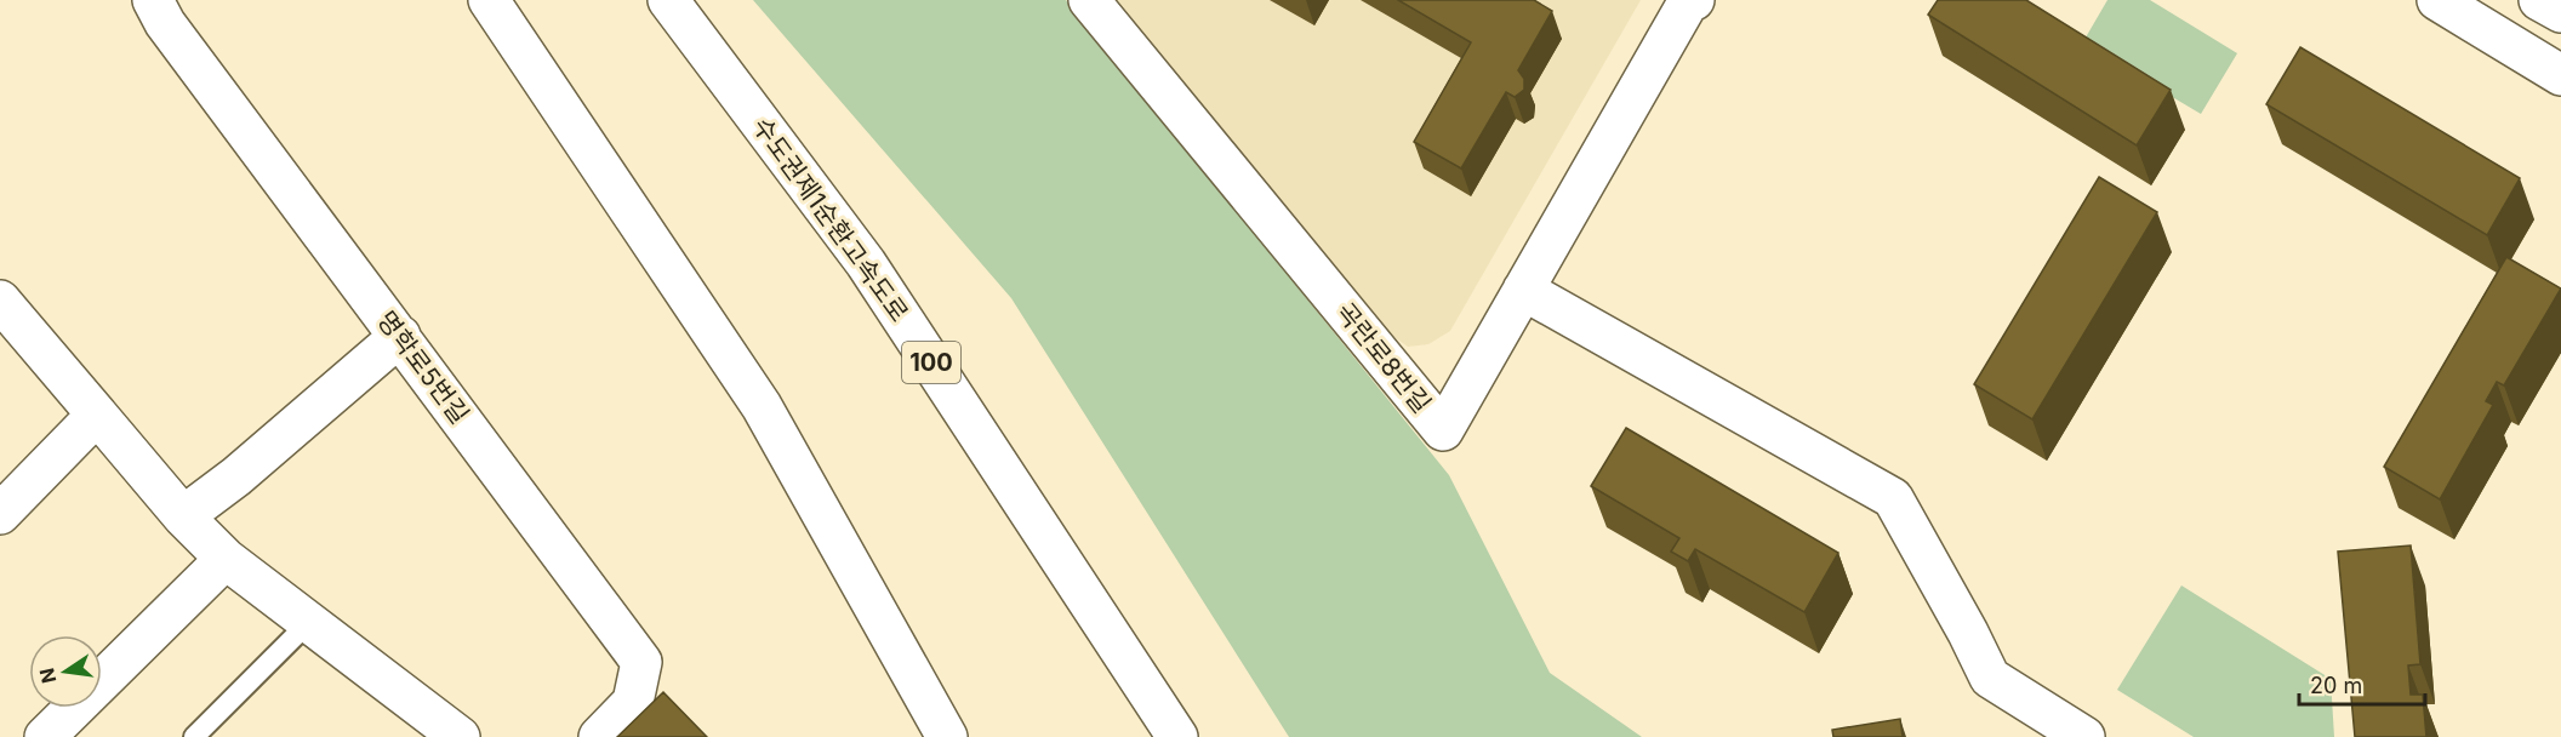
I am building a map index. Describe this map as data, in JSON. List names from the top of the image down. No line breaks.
{"streets":{"main road":["수도권제1순환고속도로","곡란로8번길","100","명학로5번길"]},"scale_bar":"20 m","north":"left"}
